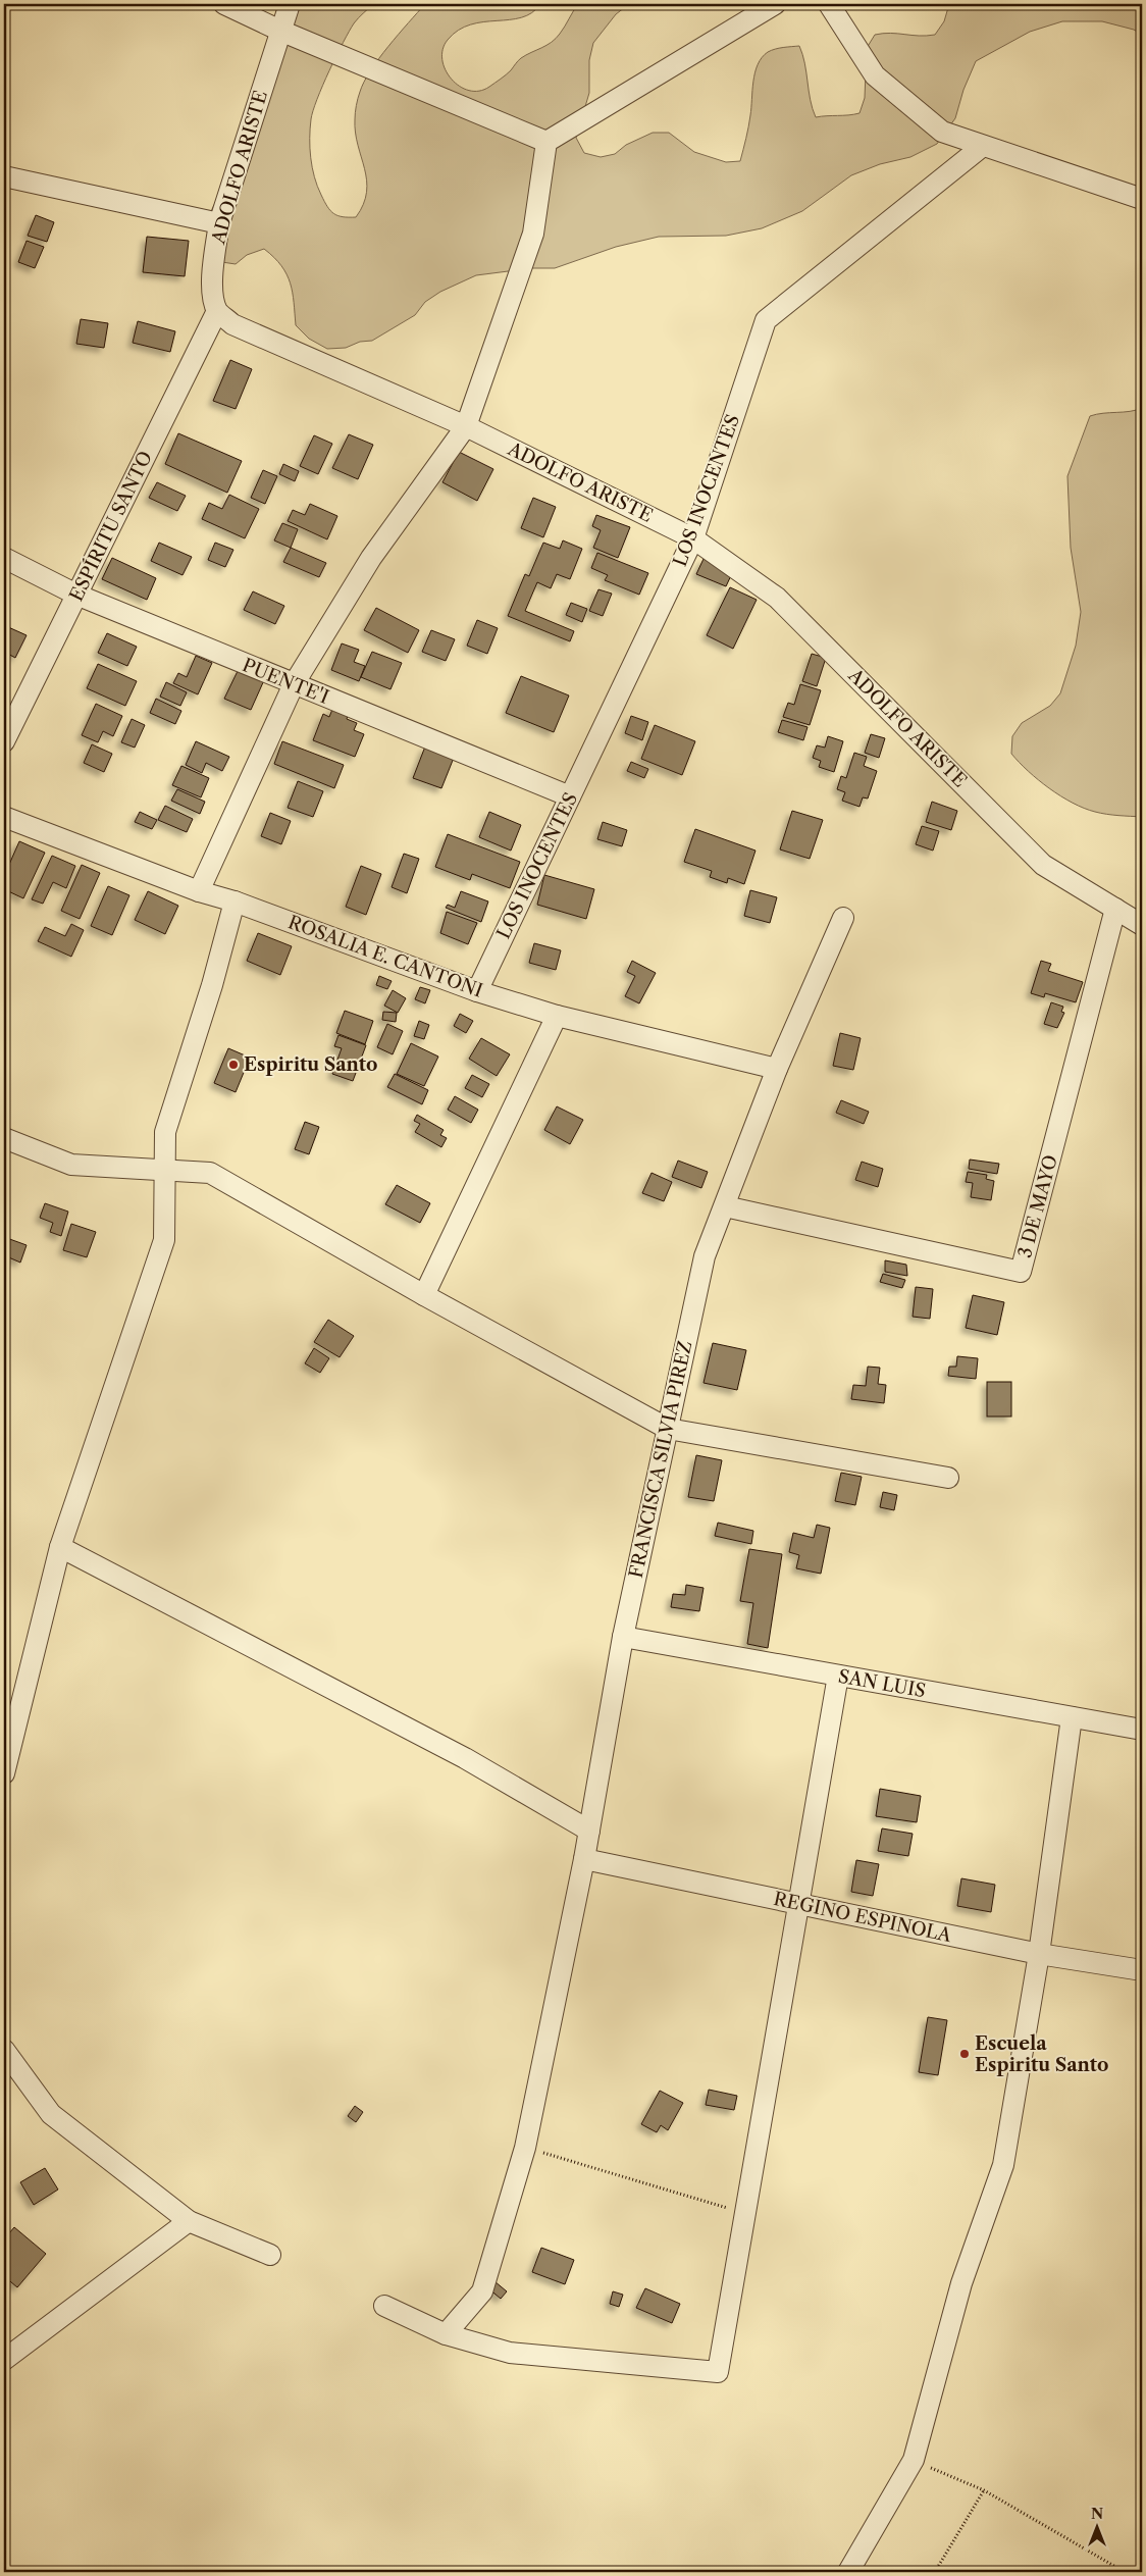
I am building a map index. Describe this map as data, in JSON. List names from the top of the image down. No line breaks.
{"streets":{"street":["ADOLFO ARISTE","LOS INOCENTES","ESPÍRITU SANTO","PUENTE'I","ROSALIA E. CANTONI","3 DE MAYO","FRANCISCA SILVIA PIREZ","SAN LUIS","REGINO ESPINOLA"]},"crossings":[["ADOLFO ARISTE","LOS INOCENTES"],["ADOLFO ARISTE","ESPÍRITU SANTO"],["ADOLFO ARISTE","3 DE MAYO"],["LOS INOCENTES","PUENTE'I"],["LOS INOCENTES","ROSALIA E. CANTONI"],["ESPÍRITU SANTO","PUENTE'I"],["ROSALIA E. CANTONI","FRANCISCA SILVIA PIREZ"],["3 DE MAYO","FRANCISCA SILVIA PIREZ"],["FRANCISCA SILVIA PIREZ","SAN LUIS"],["FRANCISCA SILVIA PIREZ","REGINO ESPINOLA"]],"places":["Espiritu Santo","Escuela Espiritu Santo"],"north":"top"}
